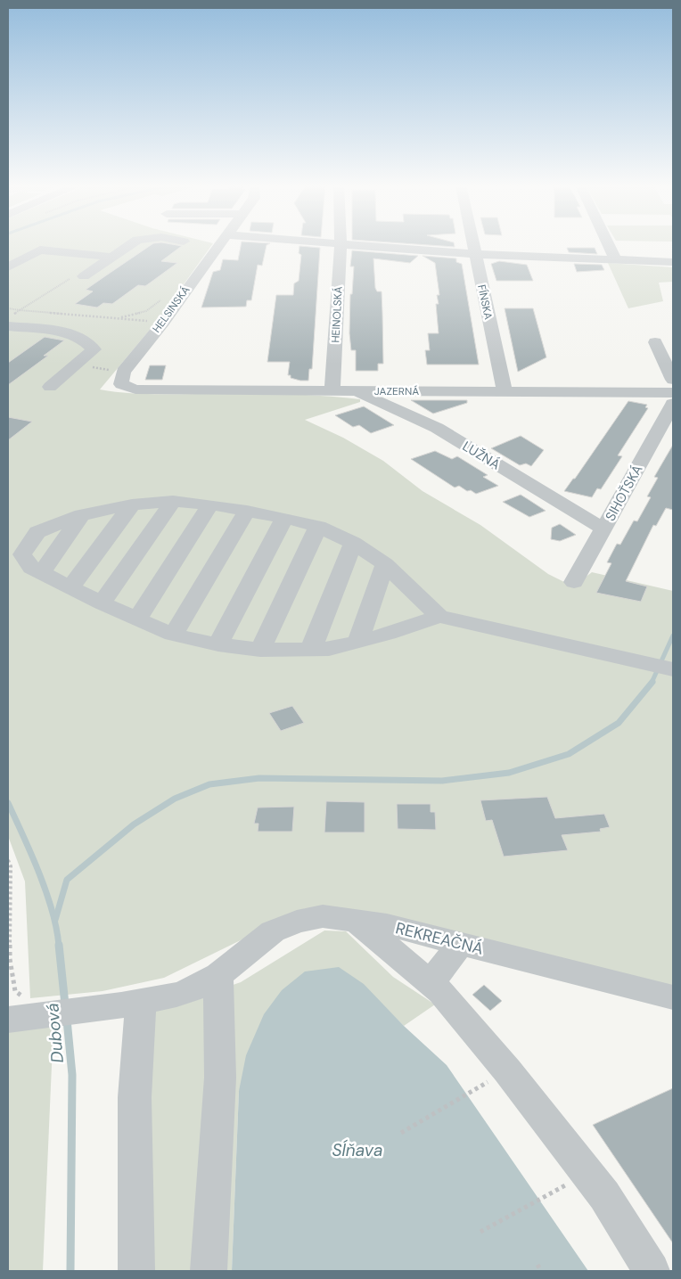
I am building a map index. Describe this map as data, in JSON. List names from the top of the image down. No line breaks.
{"streets":{"street":["FÍNSKA","HELSINSKÁ","HEINOLSKÁ","JAZERNÁ","LUŽNÁ","SIHOŤSKÁ","REKREAČNÁ"]},"crossings":[["FÍNSKA","JAZERNÁ"],["HELSINSKÁ","JAZERNÁ"],["HEINOLSKÁ","JAZERNÁ"],["JAZERNÁ","LUŽNÁ"],["LUŽNÁ","SIHOŤSKÁ"]],"water":["Dubová","Sĺňava"]}
